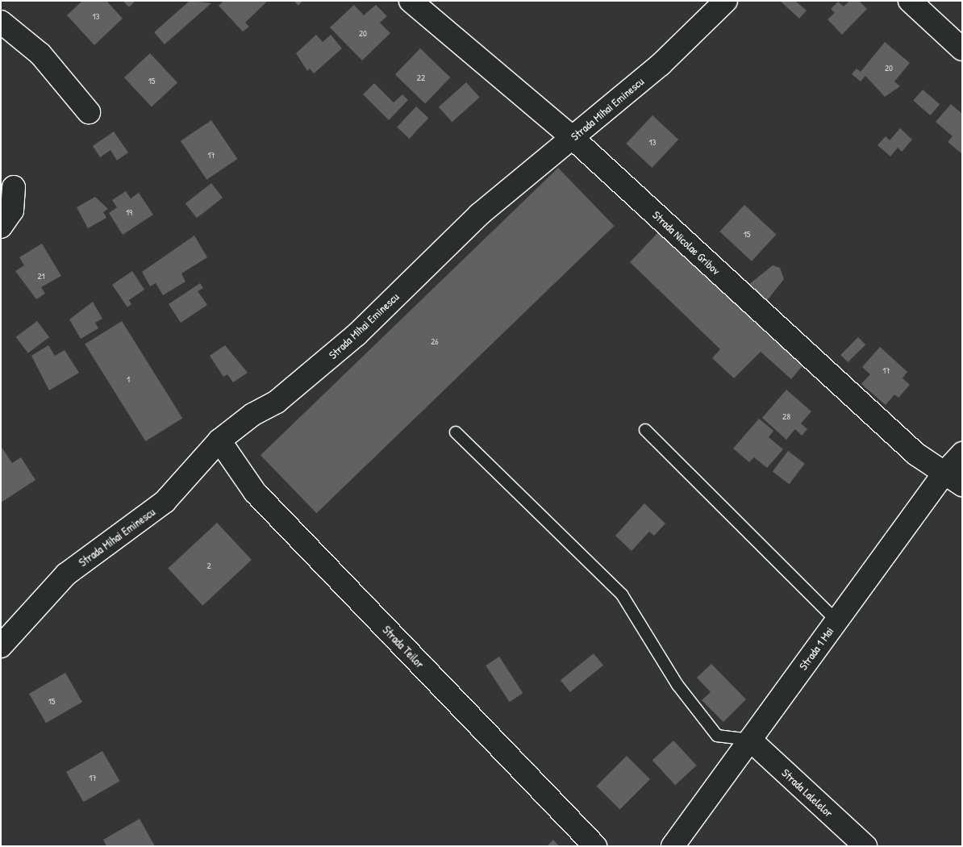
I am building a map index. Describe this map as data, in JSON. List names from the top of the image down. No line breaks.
{"streets":{"street":["Strada Mihai Eminescu","Strada Nicolae Gribov","Strada Teilor","Strada 1 Mai","Strada Lalelelor"]},"crossings":[["Strada Mihai Eminescu","Strada Nicolae Gribov"],["Strada Mihai Eminescu","Strada Teilor"],["Strada Nicolae Gribov","Strada 1 Mai"],["Strada 1 Mai","Strada Lalelelor"]],"house_numbers":["13","20","20","22","15","13","17","19","15","21","26","17","1","28","2","15","17"]}
